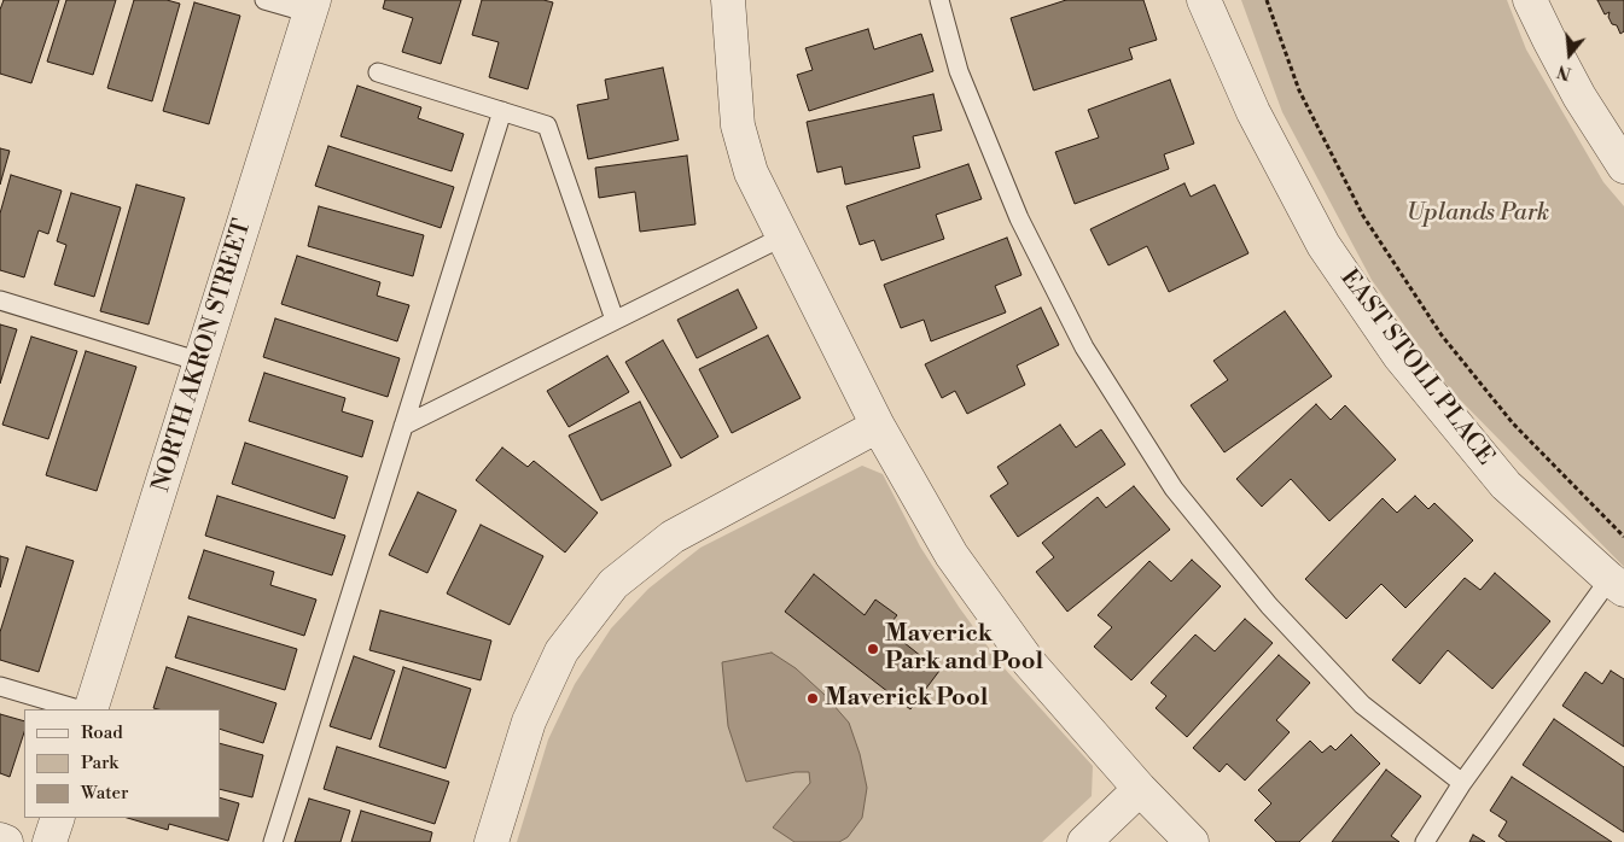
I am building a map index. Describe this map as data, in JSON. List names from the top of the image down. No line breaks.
{"streets":{"street":["NORTH AKRON STREET","EAST STOLL PLACE"]},"parks":["Uplands Park"],"places":["Maverick Park and Pool","Maverick Pool"],"legend":["Road","Park","Water"],"north":"bottom"}
